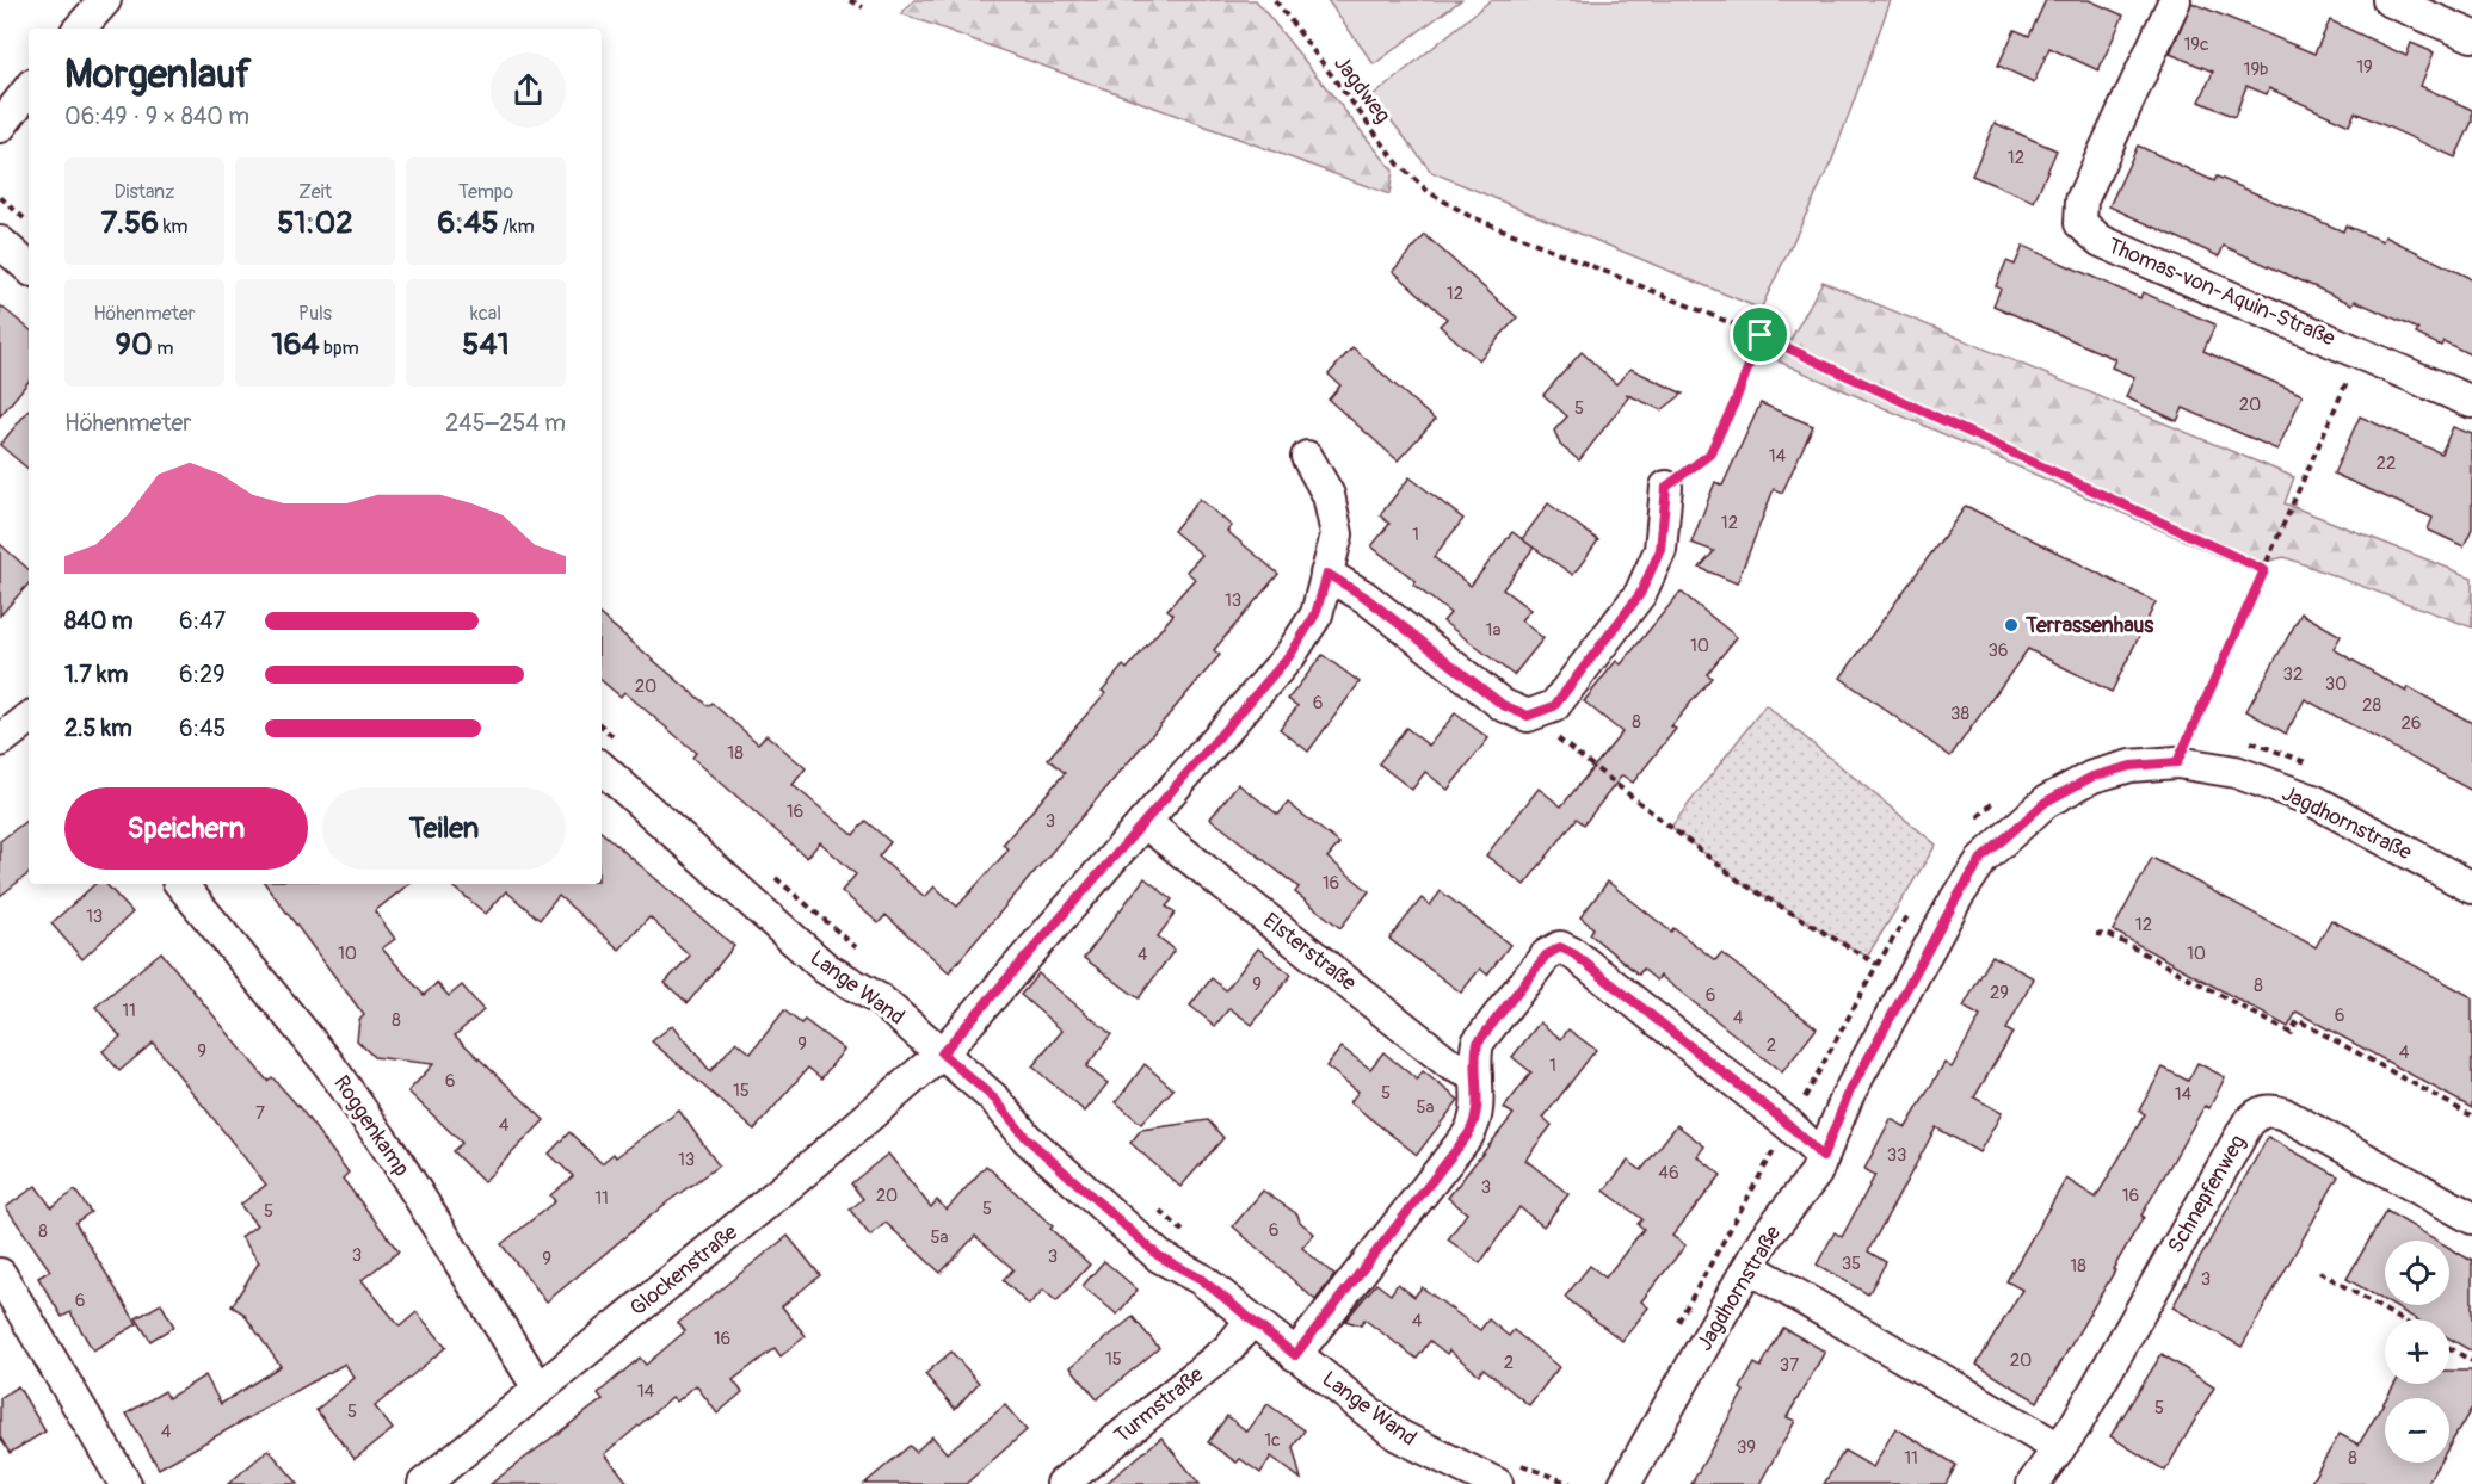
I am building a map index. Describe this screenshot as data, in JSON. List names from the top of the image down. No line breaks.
{"streets":{"street":["Thomas-von-Aquin-Straße","Jagdhornstraße","Elsterstraße","Lange Wand","Roggenkamp","Schnepfenweg","Glockenstraße","Turmstraße"],"path":["Jagdweg"]},"crossings":[["Elsterstraße","Glockenstraße"],["Lange Wand","Glockenstraße"],["Lange Wand","Turmstraße"],["Roggenkamp","Glockenstraße"]],"places":["Terrassenhaus"],"house_numbers":["19c","19","19b","12","12","20","5","14","22","12","1","13","1a","10","36","32","30","20","6","28","38","8","26","18","16","3","16","13","12","10","10","4","9","8","29","6","11","6","4","8","9","2","9","4","1","6","15","5","14","5a","7","4","33","13","46","3","20","16","11","5","5","6","8","5a","3","3","9","35","18","3","6","4","16","15","20","2","37","14","5","5","4","1c","39","11","8"],"page":{"heading":["Morgenlauf","06:49 · 9 × 840 m"],"stats":[["Distanz","7.56 km"],["Zeit","51:02"],["Tempo","6:45 /km"],["Höhenmeter","90 m"],["Puls","164 bpm"],["kcal","541"]],"chart":["Höhenmeter","245–254 m"],"list":[{"name":"840 m","note":"6:47"},{"name":"1.7 km","note":"6:29"},{"name":"2.5 km","note":"6:45"}],"buttons":["Speichern","Teilen"],"map_buttons":["+","−"]}}
